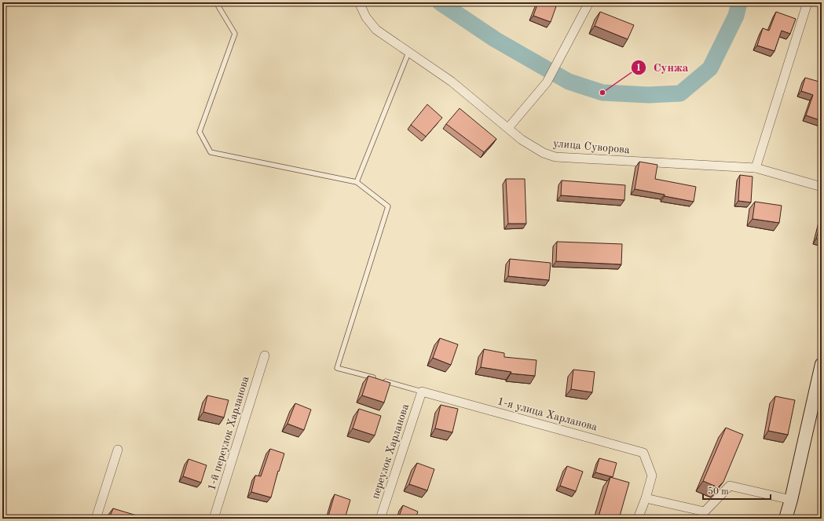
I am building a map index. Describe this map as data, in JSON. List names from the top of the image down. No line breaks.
{"streets":{"street":["улица Суворова","1-я улица Харланова","1-й переулок Харланова","переулок Харланова"]},"crossings":[["1-я улица Харланова","переулок Харланова"]],"places":["Сунжа"],"scale_bar":"50 m"}
